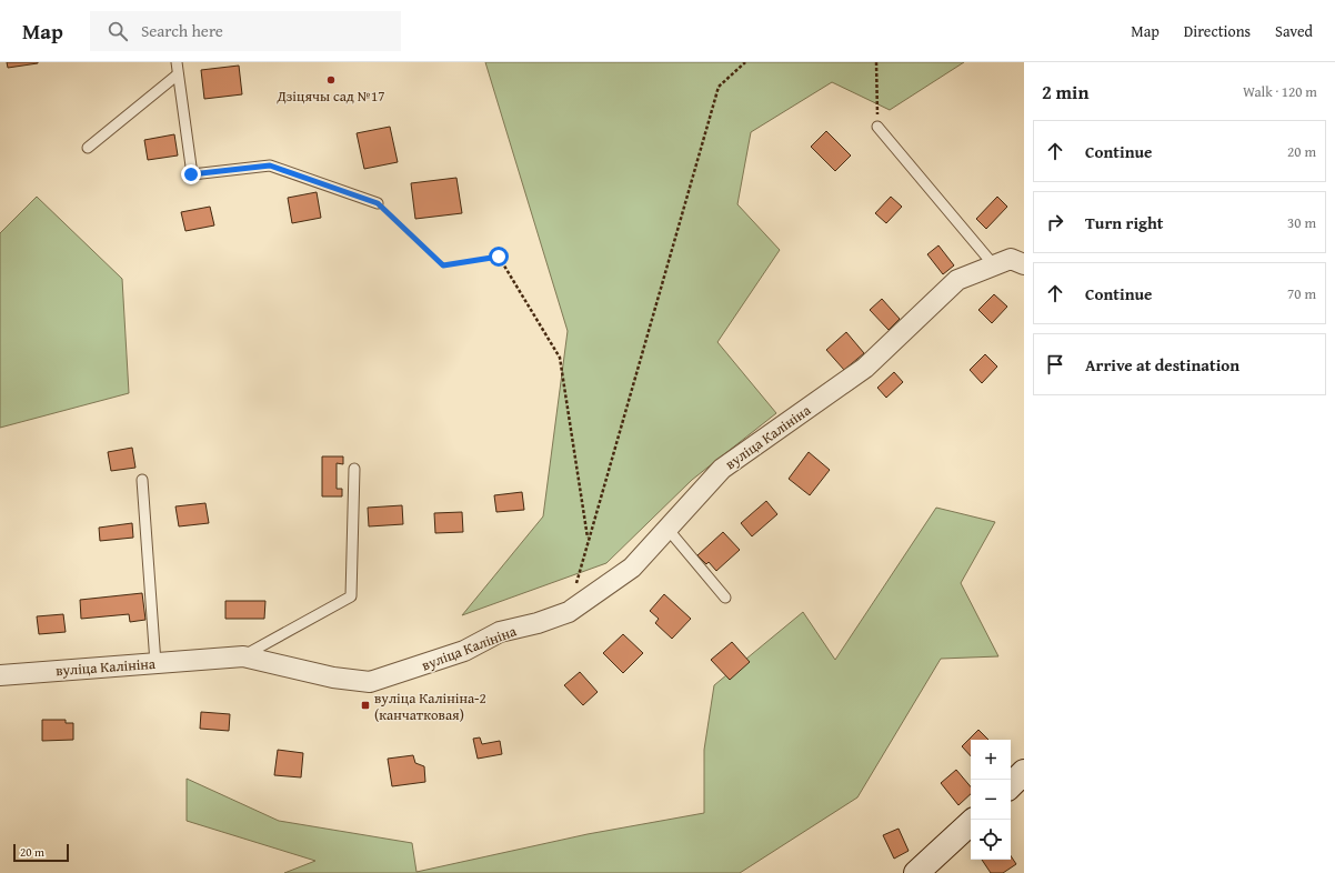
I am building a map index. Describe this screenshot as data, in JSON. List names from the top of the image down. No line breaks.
{"streets":{"street":["вуліца Калініна"]},"places":{"other":["Дзіцячы сад №17"],"transit":["вуліца Калініна-2 (канчатковая)"]},"scale_bar":"20 m","page":{"header":"Map","search":"Search here","nav":["Map","Directions","Saved"],"heading":["2 min","Walk · 120 m"],"list":[["Continue","20 m"],["Turn right","30 m"],["Continue","70 m"],"Arrive at destination"],"map_buttons":["+","−"],"scale":"20 m"}}
